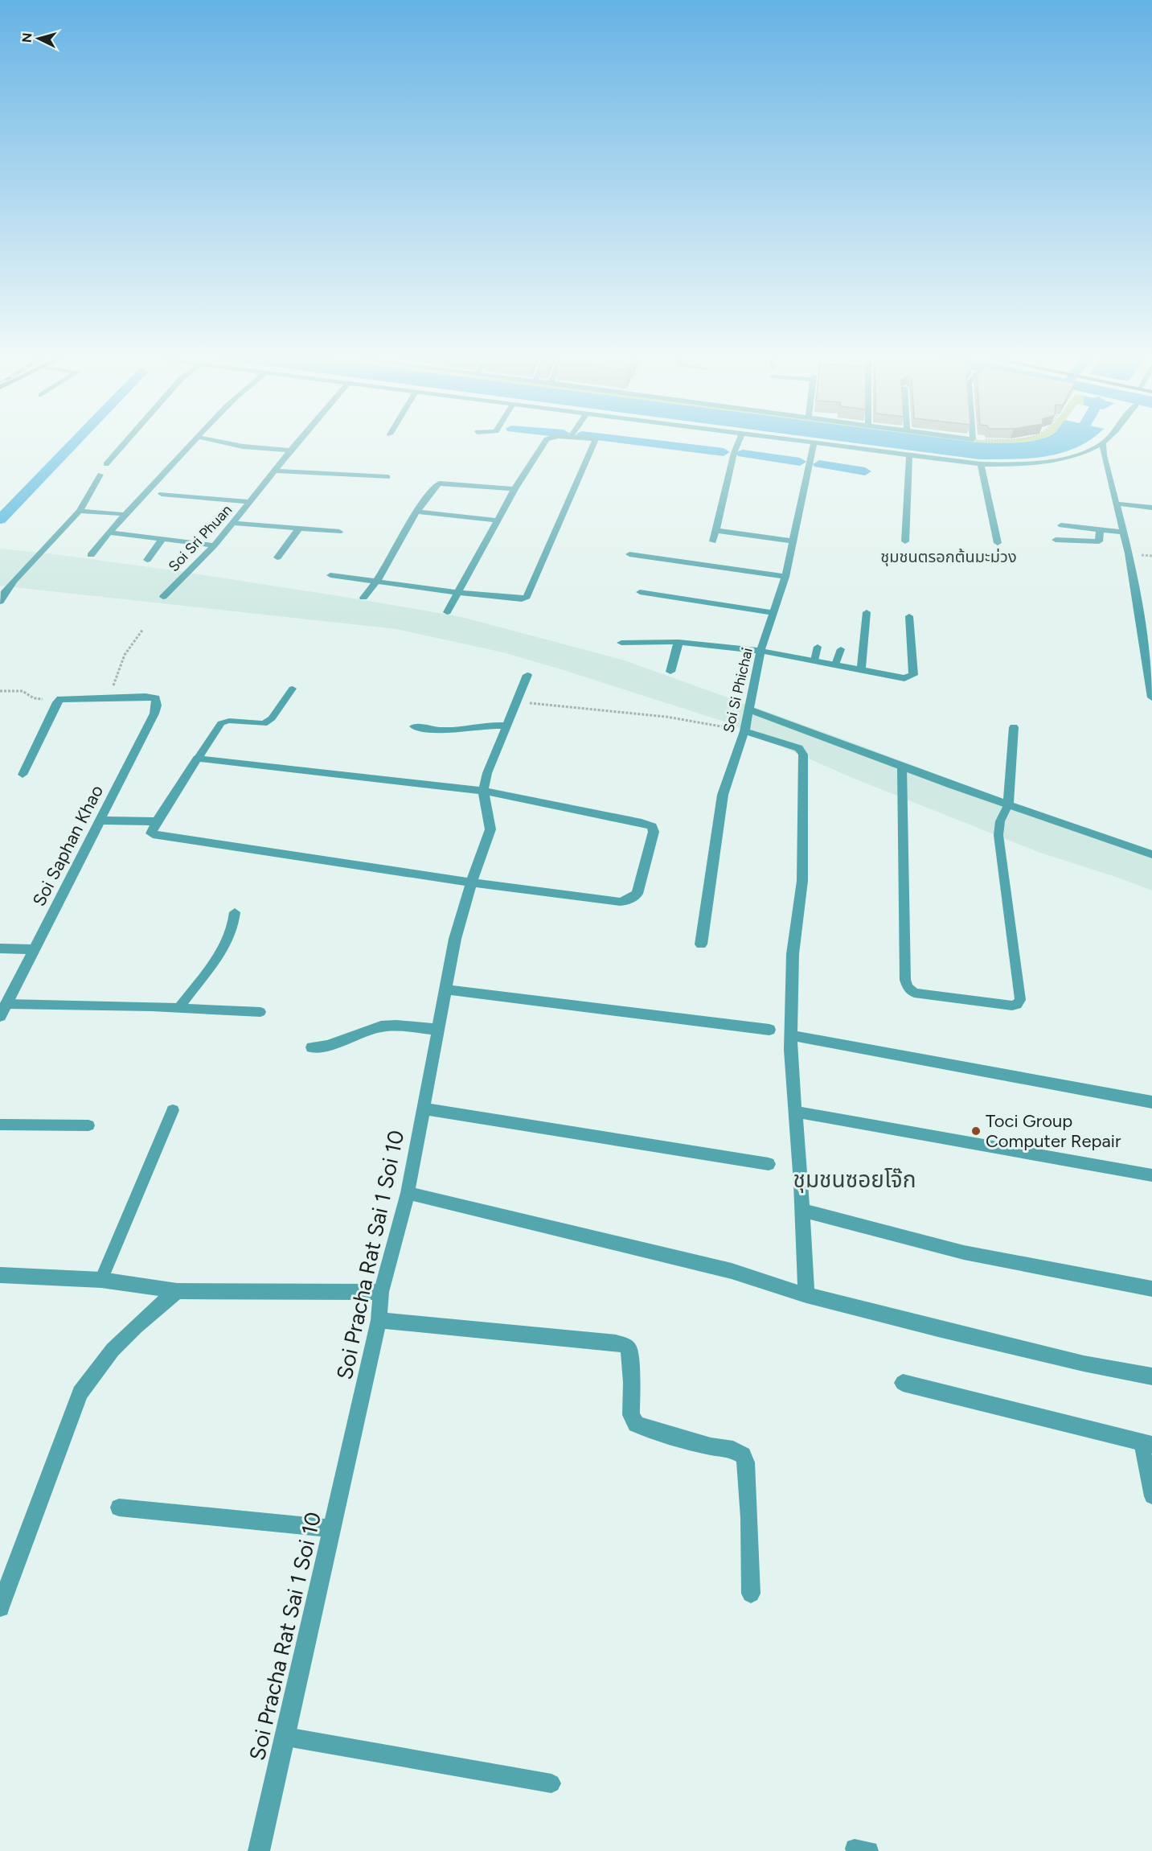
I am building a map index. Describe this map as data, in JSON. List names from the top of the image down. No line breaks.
{"streets":{"street":["Soi Sri Phuan","Soi Si Phichai","Soi Saphan Khao","Soi Pracha Rat Sai 1 Soi 10"]},"districts":["ชุมชนตรอกต้นมะม่วง","ชุมชนซอยโจ๊ก"],"places":["Toci Group Computer Repair"],"north":"left"}
